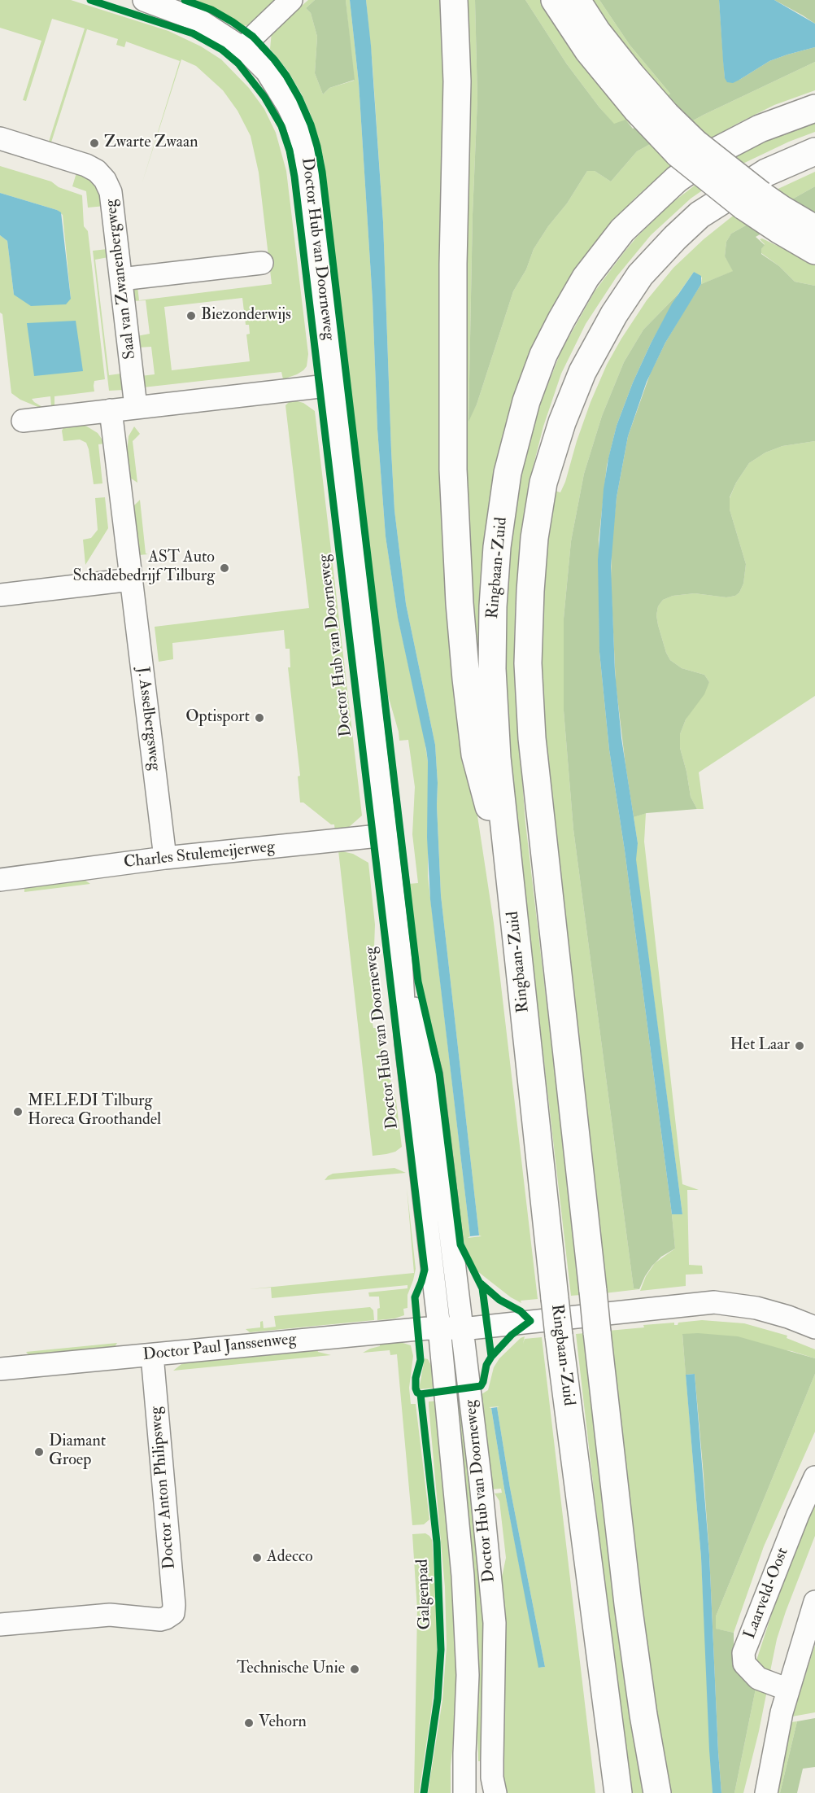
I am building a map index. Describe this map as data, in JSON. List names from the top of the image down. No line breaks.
{"streets":{"main road":["Ringbaan-Zuid"],"street":["Doctor Hub van Doorneweg","Saal van Zwanenbergweg","J. Asselbergsweg","Charles Stulemeijerweg","Doctor Paul Janssenweg","Doctor Anton Philipsweg","Laarveld-Oost"],"cycle path":["Galgenpad"]},"crossings":[["Doctor Hub van Doorneweg","Charles Stulemeijerweg"],["Doctor Hub van Doorneweg","Doctor Paul Janssenweg"],["J. Asselbergsweg","Charles Stulemeijerweg"],["Doctor Paul Janssenweg","Doctor Anton Philipsweg"]],"places":["Zwarte Zwaan","Biezonderwijs","AST Auto Schadebedrijf Tilburg","Optisport","Het Laar","MELEDI Tilburg Horeca Groothandel","Diamant Groep","Adecco","Technische Unie","Vehorn"]}
